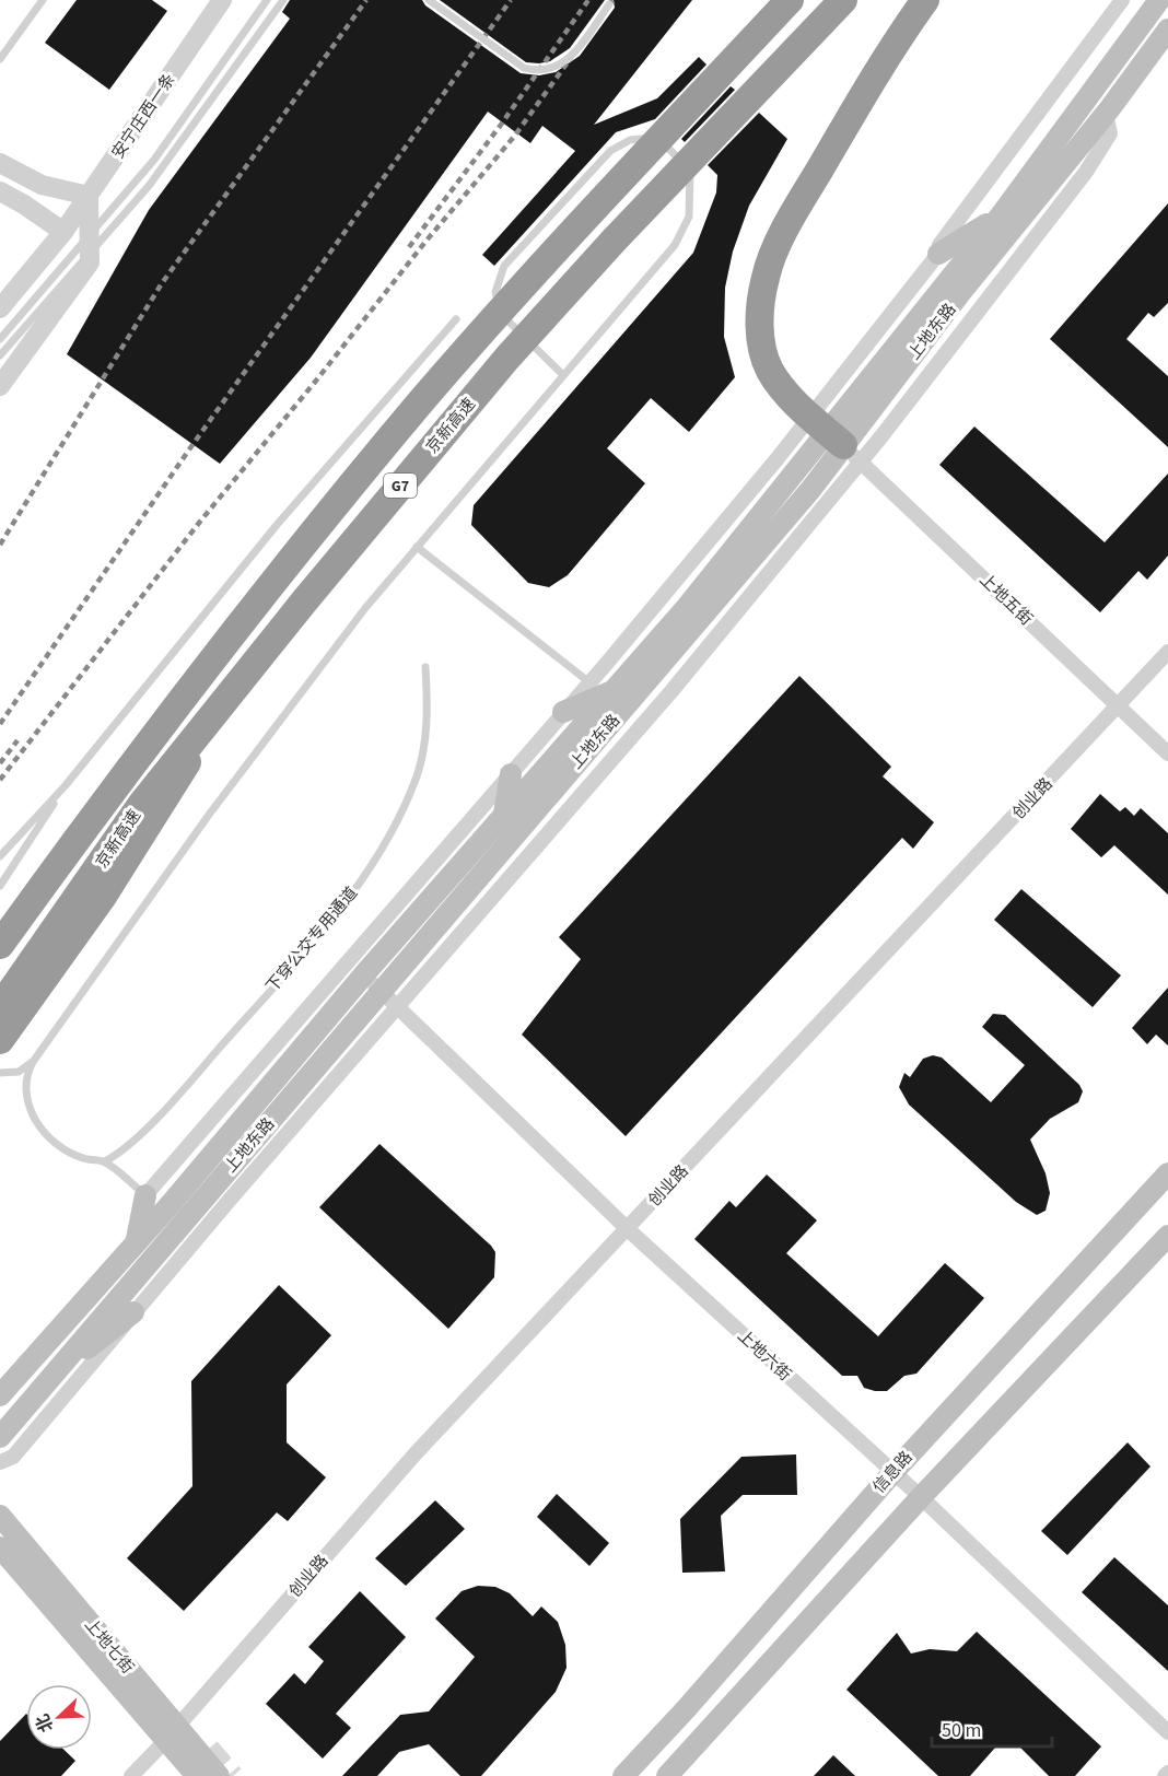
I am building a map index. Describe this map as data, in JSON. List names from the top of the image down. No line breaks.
{"streets":{"highway":["京新高速","G7"],"main road":["上地东路","信息路","上地七街"],"street":["安宁庄西一条","上地五街","创业路","上地六街"],"lane":["下穿公交专用通道"]},"crossings":[["上地东路","上地五街"],["上地东路","上地六街"],["上地五街","创业路"],["创业路","上地六街"],["创业路","上地七街"],["上地六街","信息路"]],"scale_bar":"50 m","north":"bottom left"}
